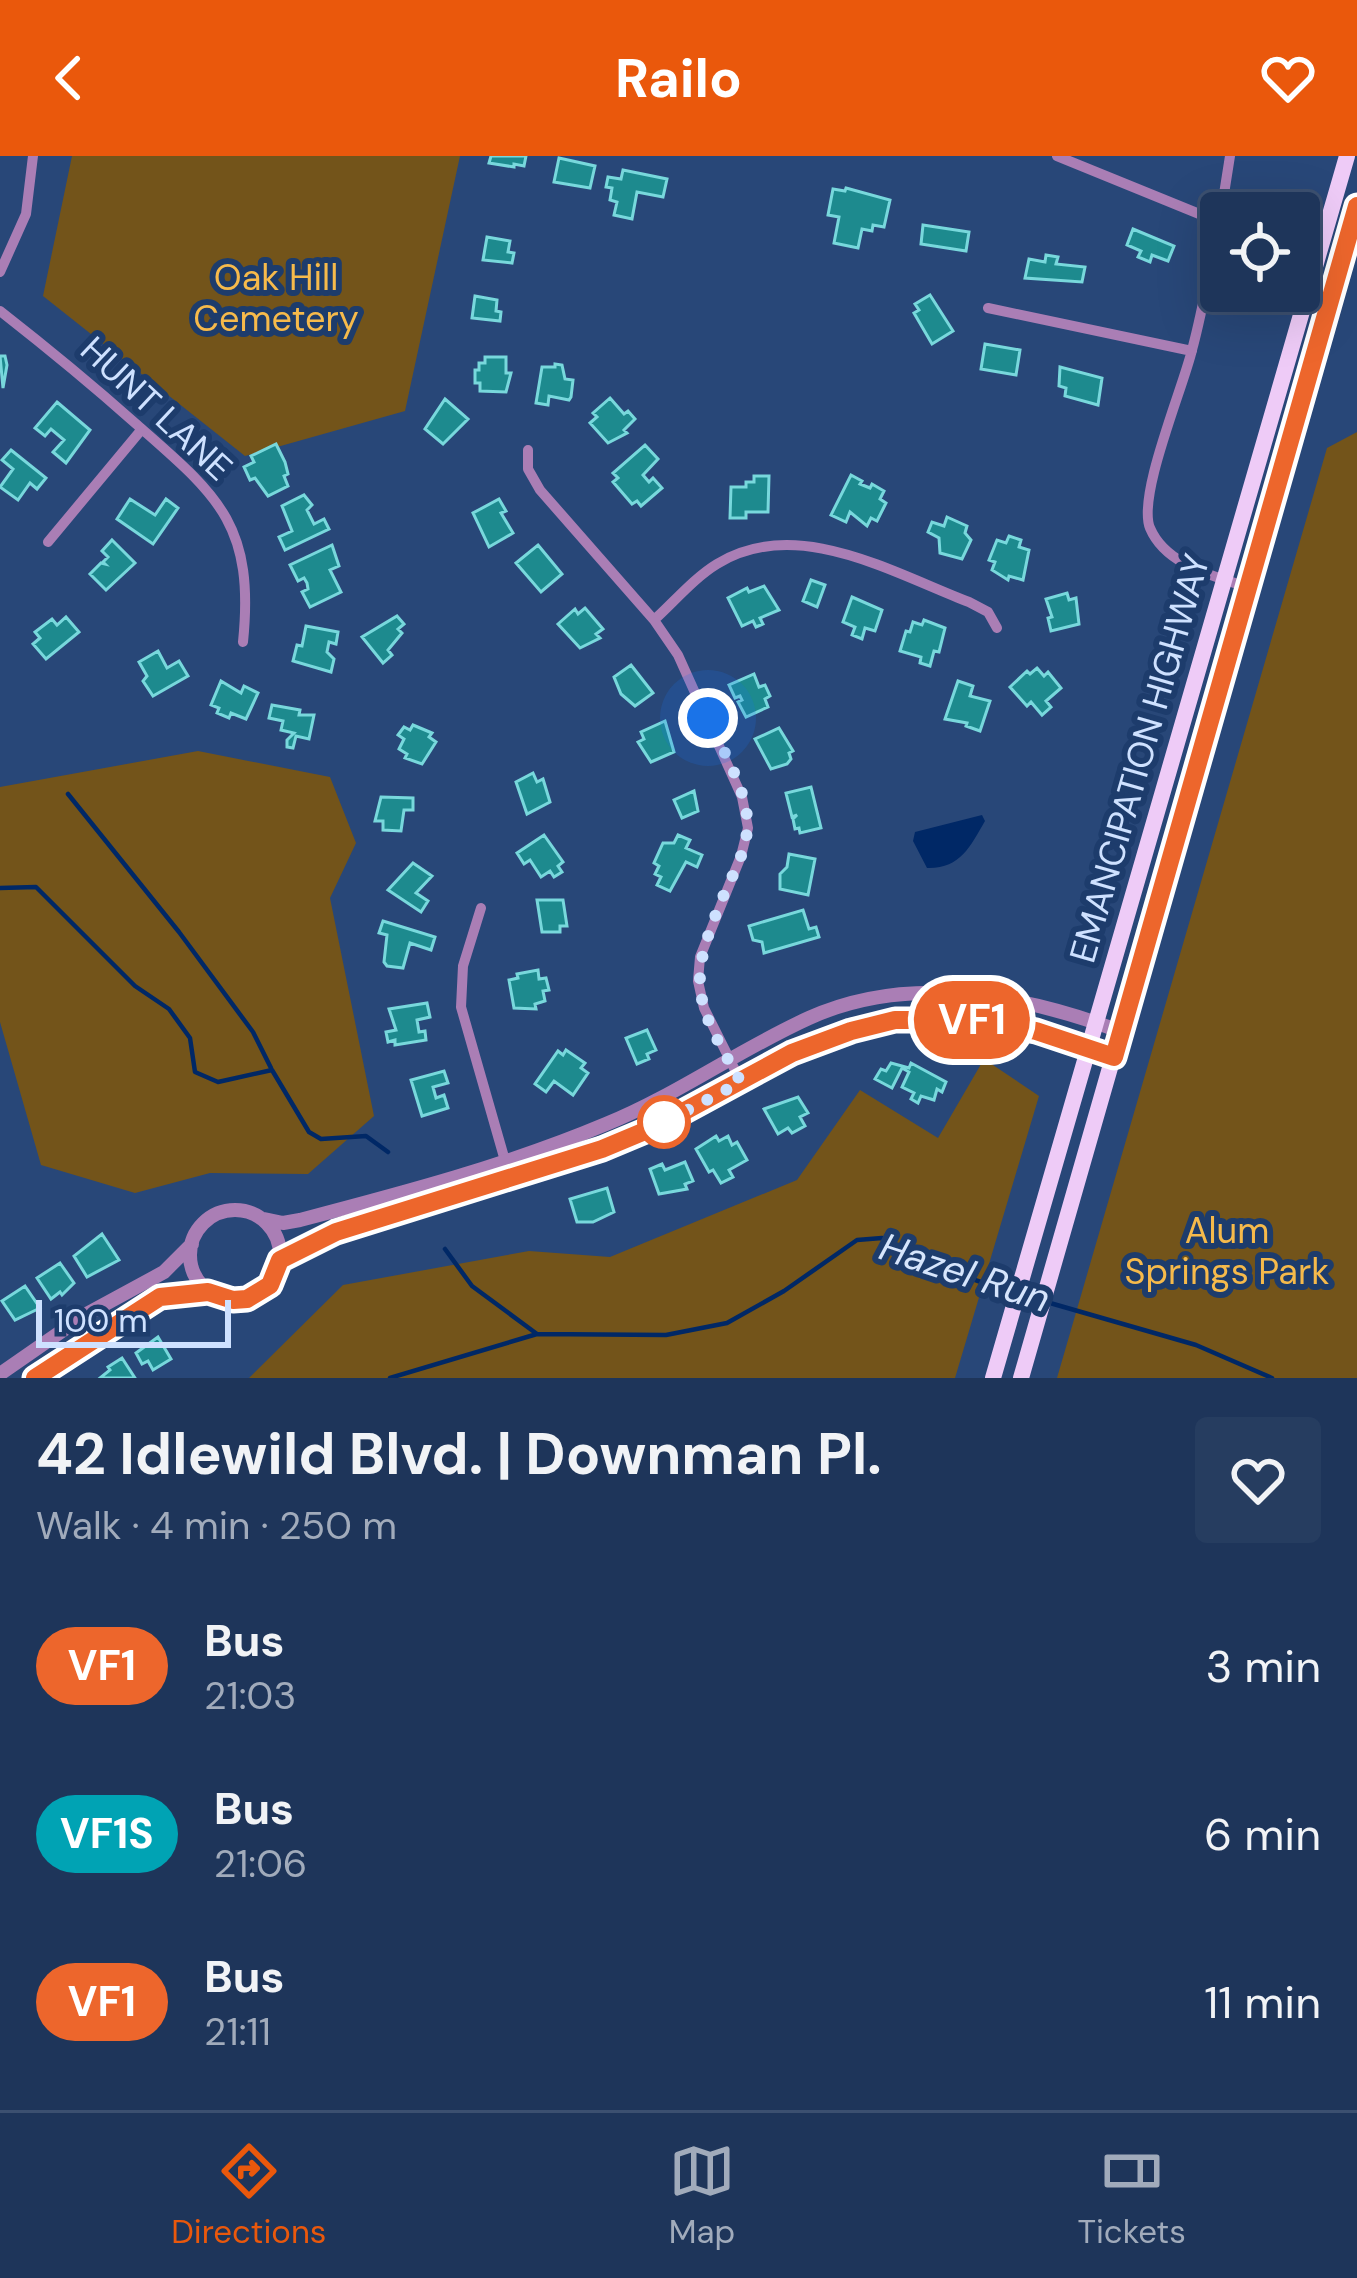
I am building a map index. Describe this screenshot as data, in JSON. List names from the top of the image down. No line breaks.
{"streets":{"main road":["EMANCIPATION HIGHWAY"],"street":["HUNT LANE"]},"water":["Hazel Run"],"parks":["Oak Hill Cemetery","Alum Springs Park"],"lines":["bus line VF1"],"scale_bar":"100 m","page":{"header":"Railo","on_map":"VF1","scale":"100 m","heading":["42 Idlewild Blvd. | Downman Pl.","Walk · 4 min · 250 m"],"list":[{"mark":"VF1","name":"Bus","note":"21:03","value":"3 min"},{"mark":"VF1S","name":"Bus","note":"21:06","value":"6 min"},{"mark":"VF1","name":"Bus","note":"21:11","value":"11 min"}],"tabs":["Directions","Map","Tickets"]}}
